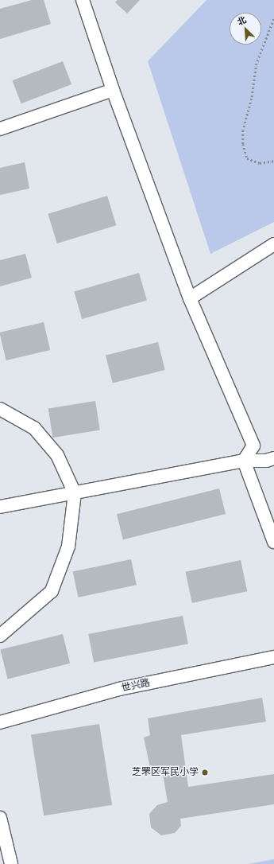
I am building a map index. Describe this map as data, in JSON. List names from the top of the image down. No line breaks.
{"streets":{"street":["世兴路"]},"places":["芝罘区军民小学"],"north":"top left"}
